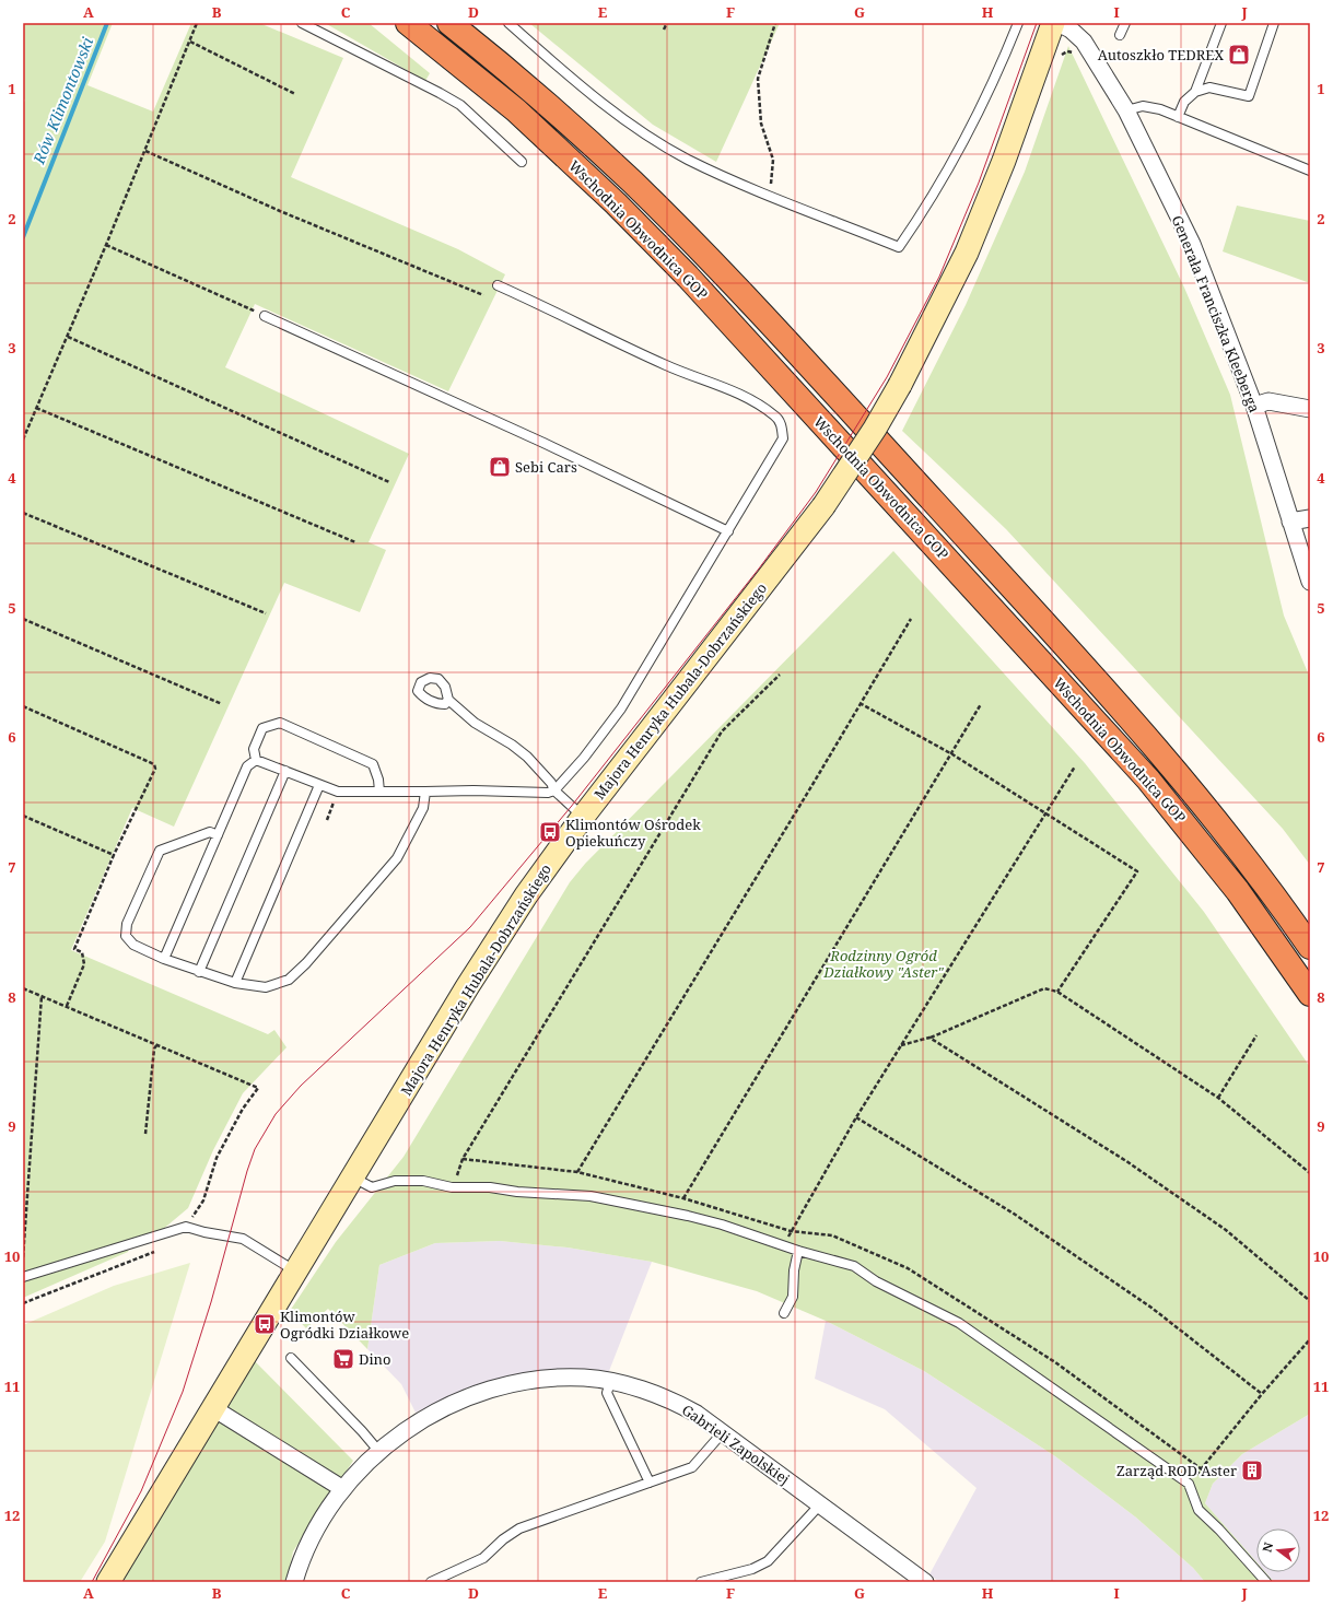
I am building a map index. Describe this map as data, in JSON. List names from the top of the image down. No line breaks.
{"streets":{"highway":["Wschodnia Obwodnica GOP"],"street":["Generała Franciszka Kleeberga","Majora Henryka Hubala-Dobrzańskiego","Gabrieli Zapolskiej"]},"water":["Rów Klimontowski"],"parks":["Rodzinny Ogród Działkowy \"Aster\""],"places":{"shop":["Autoszkło TEDREX","Sebi Cars"],"bus stop":["Klimontów Ośrodek Opiekuńczy","Klimontów Ogródki Działkowe"],"supermarket":["Dino"],"building":["Zarząd ROD Aster"]},"north":"left","grid":{"columns":["A","B","C","D","E","F","G","H","I","J"],"rows":["1","2","3","4","5","6","7","8","9","10","11","12"]}}
